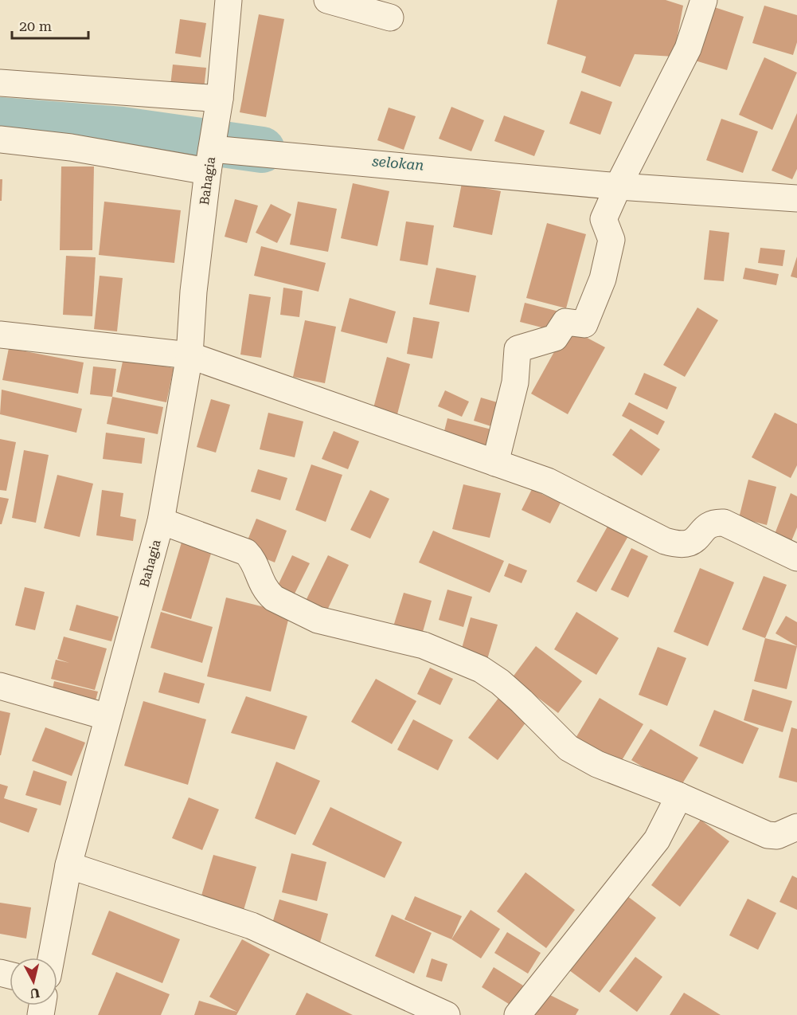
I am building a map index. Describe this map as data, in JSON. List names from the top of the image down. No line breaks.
{"streets":{"street":["Bahagia"]},"water":["selokan"],"scale_bar":"20 m","north":"bottom"}
